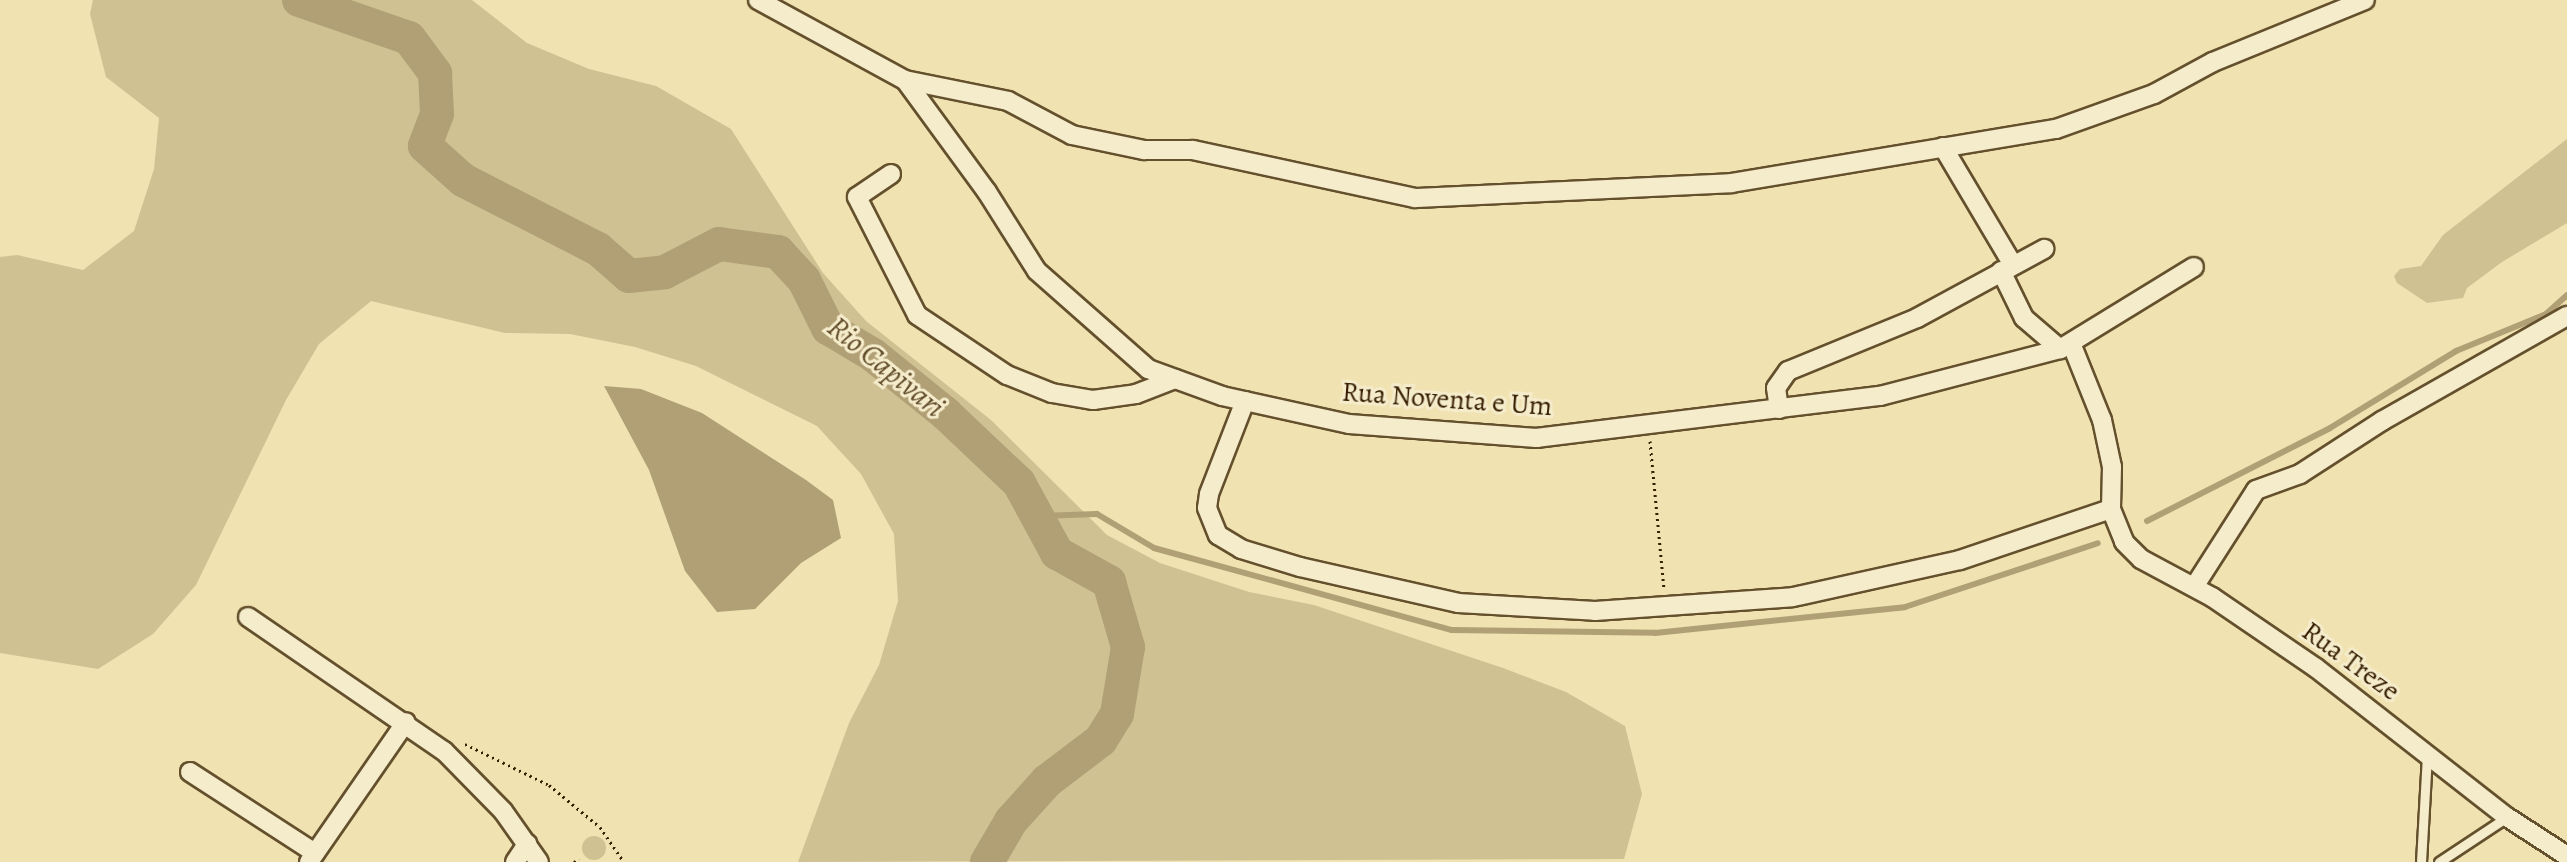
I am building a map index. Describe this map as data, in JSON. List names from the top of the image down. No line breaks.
{"streets":{"street":["Rua Noventa e Um","Rua Treze"]},"water":["Rio Capivari"]}
